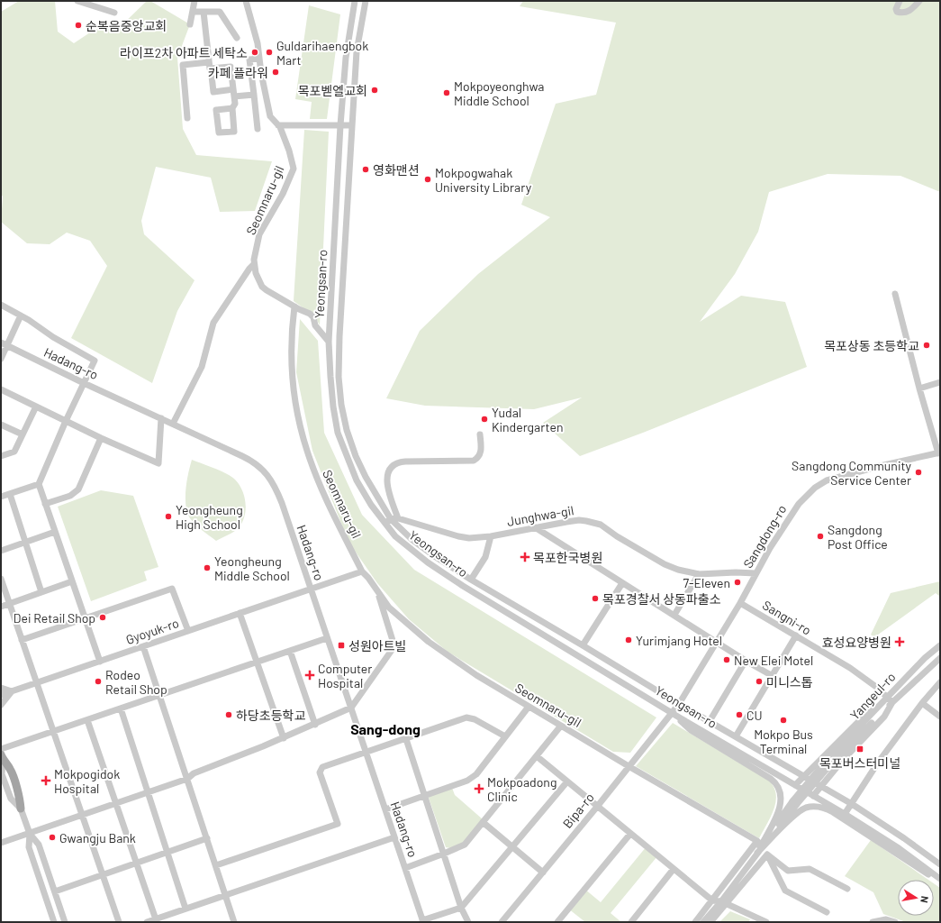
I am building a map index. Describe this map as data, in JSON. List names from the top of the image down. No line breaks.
{"streets":{"street":["Seomnaru-gil","Yeongsan-ro","Hadang-ro","Junghwa-gil","Sangdong-ro","Sangni-ro","Gyoyuk-ro","Yangeul-ro","Bipa-ro"]},"crossings":[["Seomnaru-gil","Gyoyuk-ro"],["Seomnaru-gil","Bipa-ro"],["Yeongsan-ro","Junghwa-gil"],["Yeongsan-ro","Sangdong-ro"],["Yeongsan-ro","Bipa-ro"],["Hadang-ro","Gyoyuk-ro"],["Junghwa-gil","Sangdong-ro"],["Sangdong-ro","Sangni-ro"],["Sangdong-ro","Bipa-ro"],["Sangni-ro","Yangeul-ro"]],"districts":["Sang-dong"],"places":{"other":["순복음중앙교회","라이프2차 아파트 세탁소","Guldarihaengbok Mart","카페 플라워","목포벧엘교회","Mokpoyeonghwa Middle School","영화맨션","Mokpogwahak University Library","목포상동 초등학교","Yudal Kindergarten","Sangdong Community Service Center","Yeongheung High School","Sangdong Post Office","Yeongheung Middle School","7-Eleven","목포경찰서 상동파출소","Dei Retail Shop","Yurimjang Hotel","New Elei Motel","Rodeo Retail Shop","미니스톱","하당초등학교","CU","Mokpo Bus Terminal","Gwangju Bank"],"health":["목포한국병원","효성요양병원","Computer Hospital","Mokpogidok Hospital","Mokpoadong Clinic"],"transit":["성원아트빌","목포버스터미널"]},"north":"right"}
